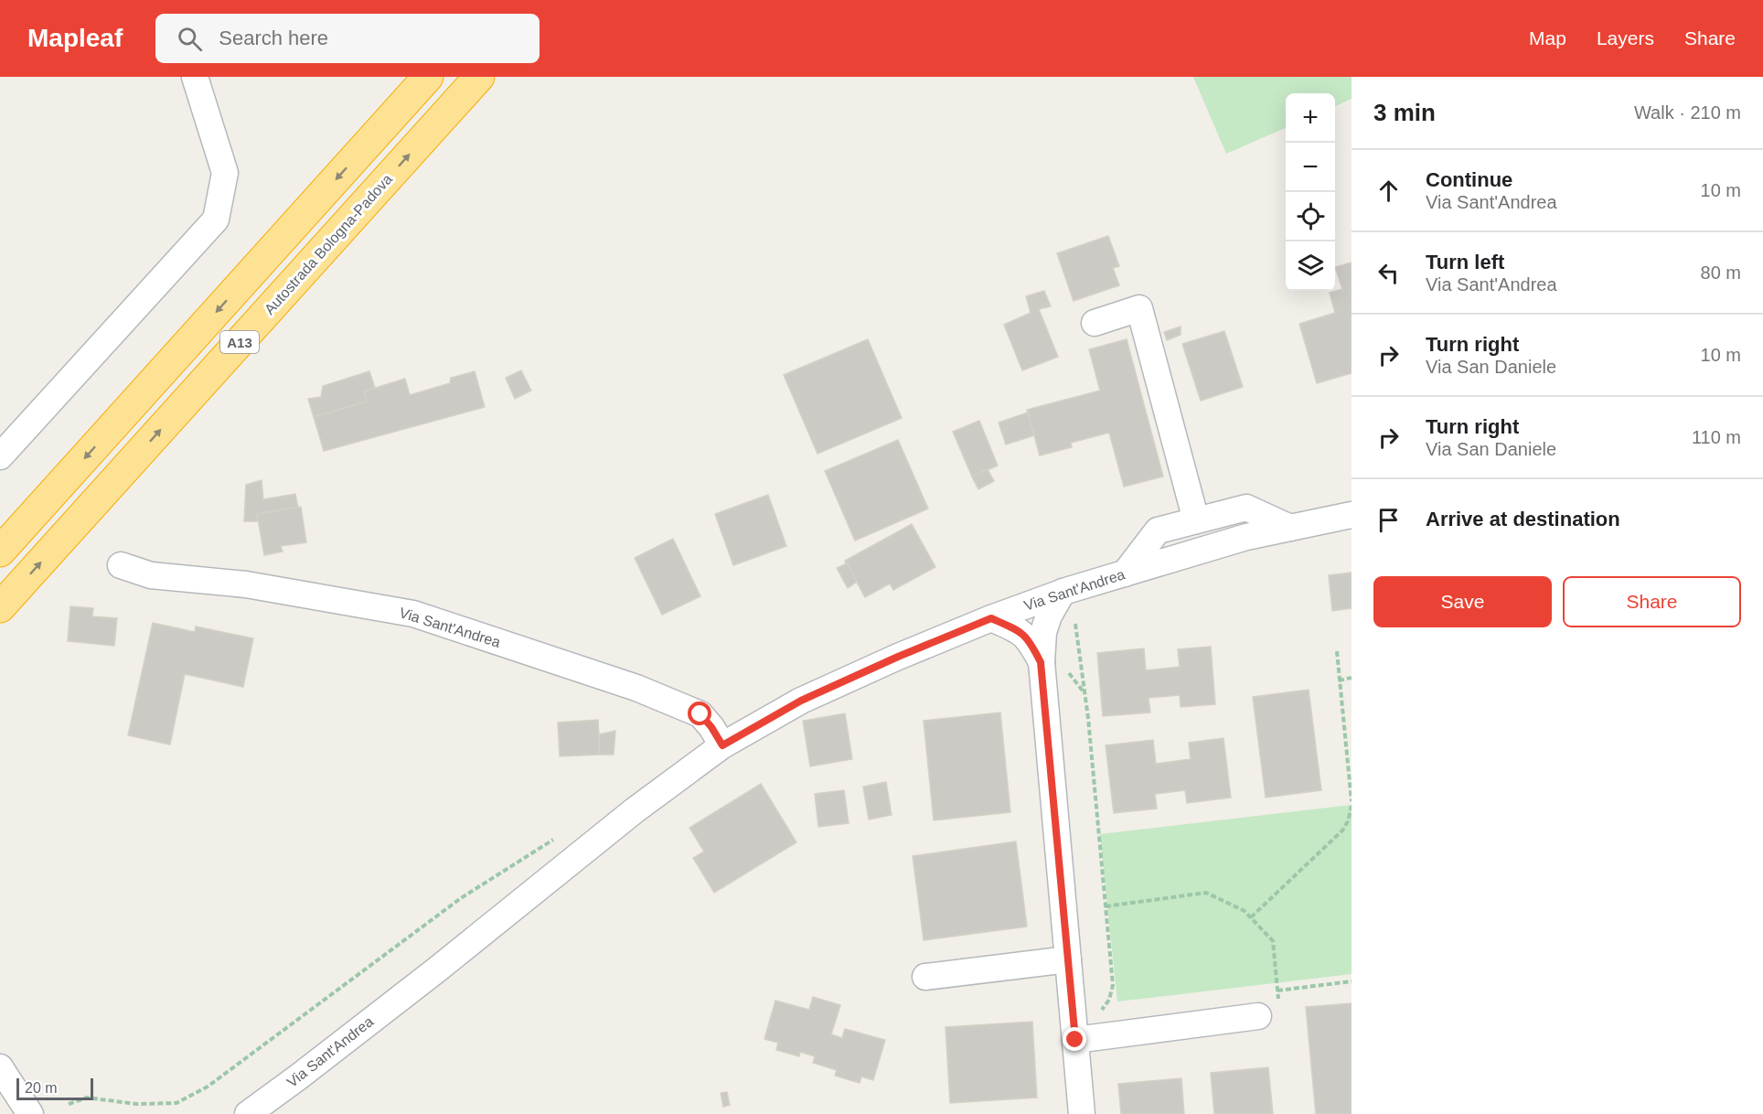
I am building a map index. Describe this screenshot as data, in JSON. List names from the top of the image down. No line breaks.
{"streets":{"highway":["Autostrada Bologna-Padova","A13"],"street":["Via Sant'Andrea"]},"scale_bar":"20 m","page":{"header":"Mapleaf","search":"Search here","nav":["Map","Layers","Share"],"heading":["3 min","Walk · 210 m"],"map_buttons":["+","−"],"list":[["Continue","Via Sant'Andrea","10 m"],["Turn left","Via Sant'Andrea","80 m"],["Turn right","Via San Daniele","10 m"],["Turn right","Via San Daniele","110 m"],"Arrive at destination"],"buttons":["Save","Share"],"scale":"20 m"}}
